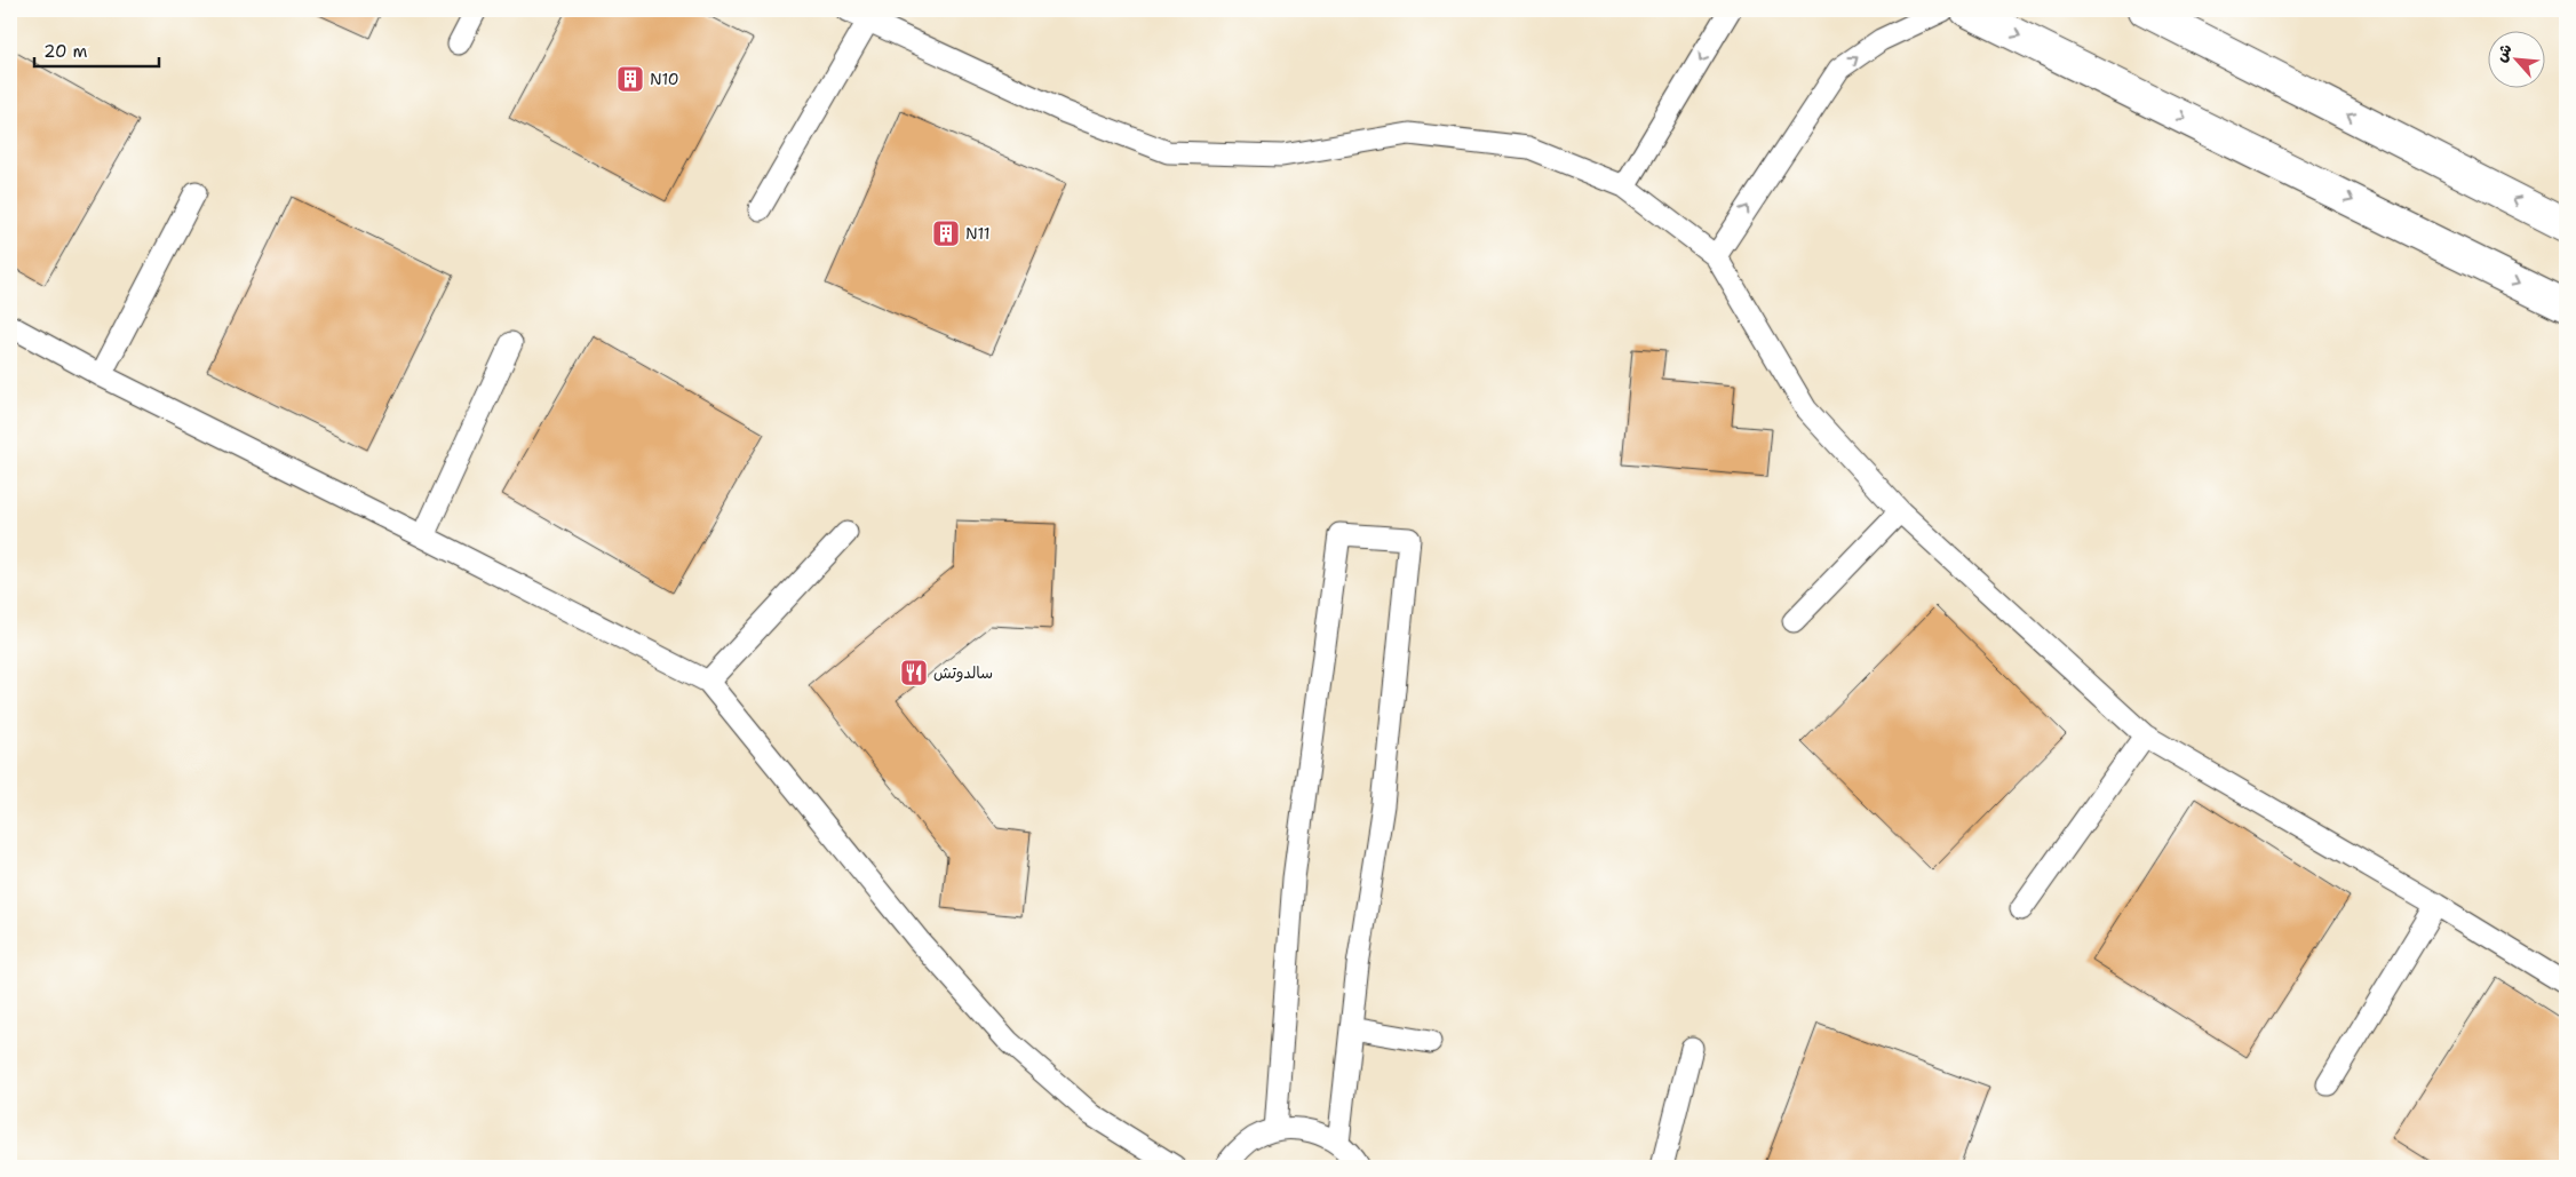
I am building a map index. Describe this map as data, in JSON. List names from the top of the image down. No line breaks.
{"places":{"building":["N10","N11"],"restaurant":["سالدوتش"]},"scale_bar":"20 m","north":"top left"}
